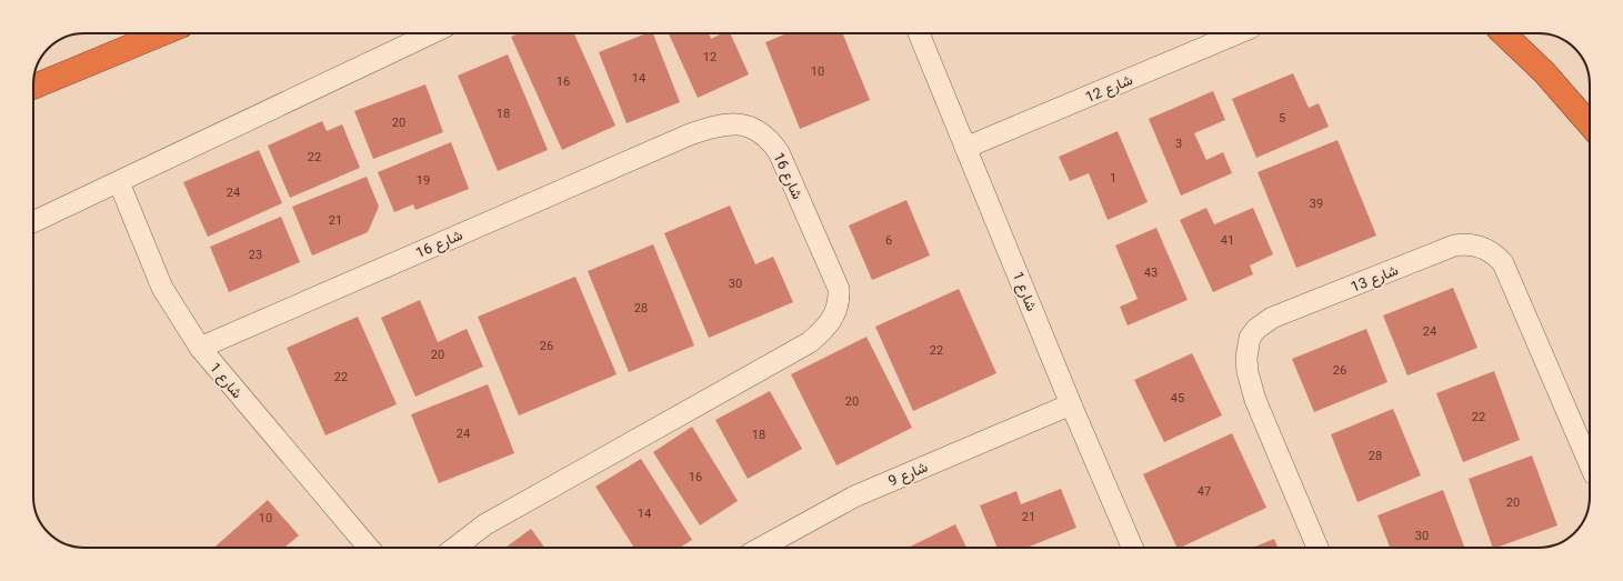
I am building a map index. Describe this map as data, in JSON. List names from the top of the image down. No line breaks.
{"streets":{"street":["شارع 12","شارع 16","شارع 13","شارع 1","شارع 9"]},"crossings":[["شارع 12","شارع 1"],["شارع 16","شارع 1"],["شارع 1","شارع 9"]],"house_numbers":["12","10","14","16","18","5","20","3","22","1","19","24","39","21","6","41","23","43","30","28","24","26","22","20","26","22","45","20","22","24","18","28","16","47","20","14","21","10","30"]}
